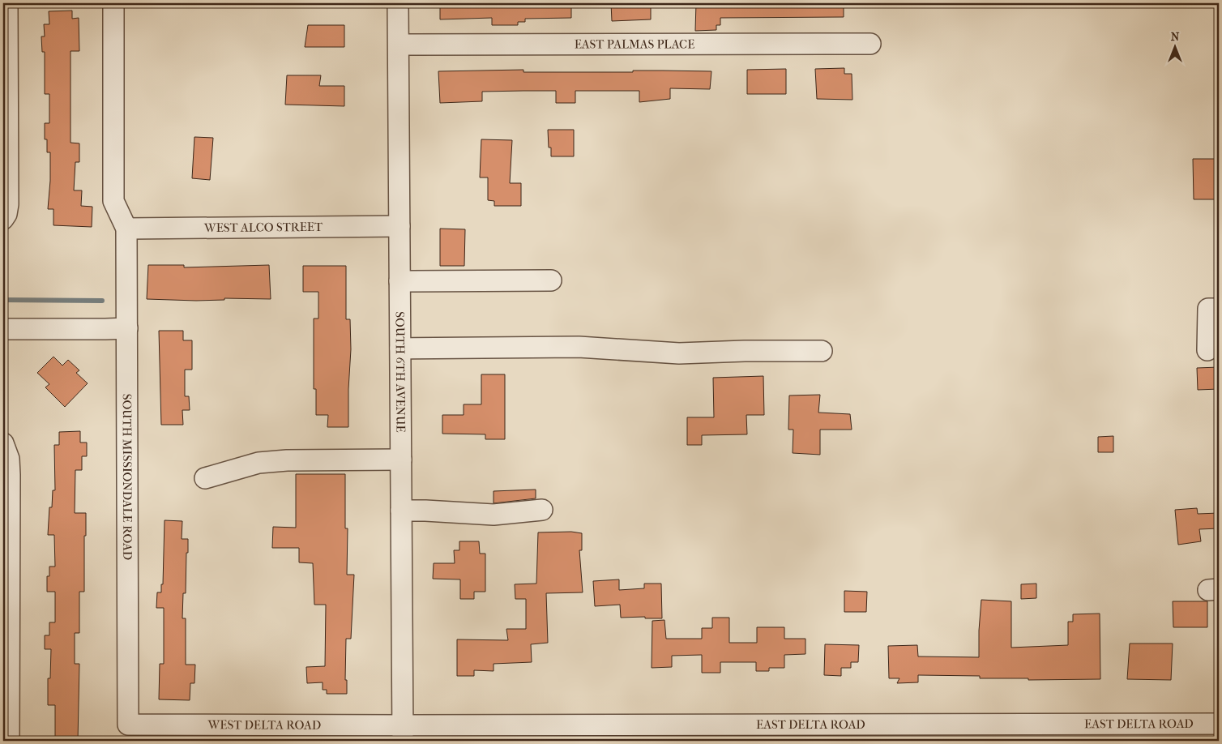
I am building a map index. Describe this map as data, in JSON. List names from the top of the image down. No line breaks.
{"streets":{"street":["EAST PALMAS PLACE","WEST ALCO STREET","SOUTH 6TH AVENUE","SOUTH MISSIONDALE ROAD","EAST DELTA ROAD","WEST DELTA ROAD"]},"crossings":[["EAST PALMAS PLACE","SOUTH 6TH AVENUE"],["WEST ALCO STREET","SOUTH 6TH AVENUE"],["WEST ALCO STREET","SOUTH MISSIONDALE ROAD"],["SOUTH 6TH AVENUE","EAST DELTA ROAD"],["SOUTH 6TH AVENUE","WEST DELTA ROAD"],["SOUTH MISSIONDALE ROAD","WEST DELTA ROAD"],["EAST DELTA ROAD","WEST DELTA ROAD"]],"north":"top"}
